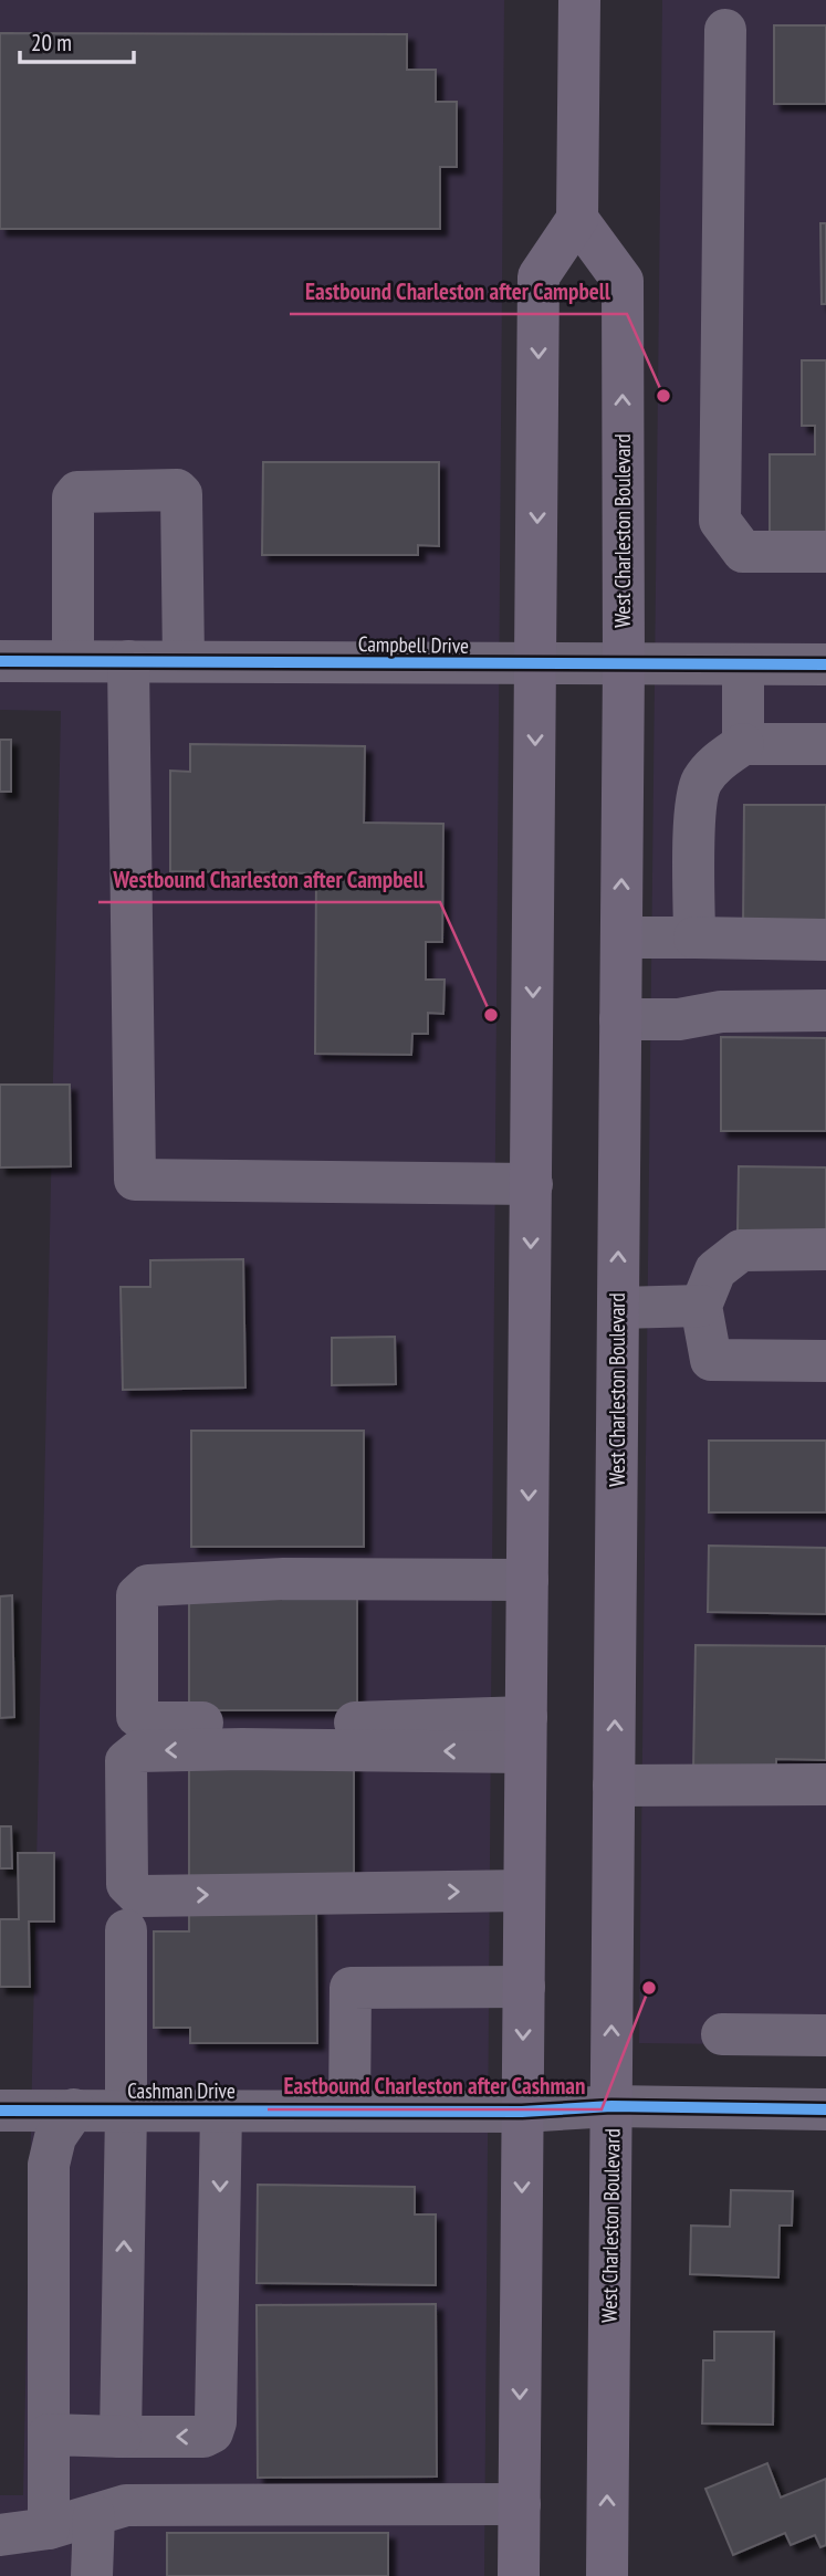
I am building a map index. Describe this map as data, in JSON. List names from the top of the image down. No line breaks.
{"streets":{"main road":["West Charleston Boulevard"],"street":["Campbell Drive","Cashman Drive"]},"crossings":[["West Charleston Boulevard","Campbell Drive"],["West Charleston Boulevard","Cashman Drive"]],"places":["Eastbound Charleston after Campbell","Westbound Charleston after Campbell","Eastbound Charleston after Cashman"],"scale_bar":"20 m"}
